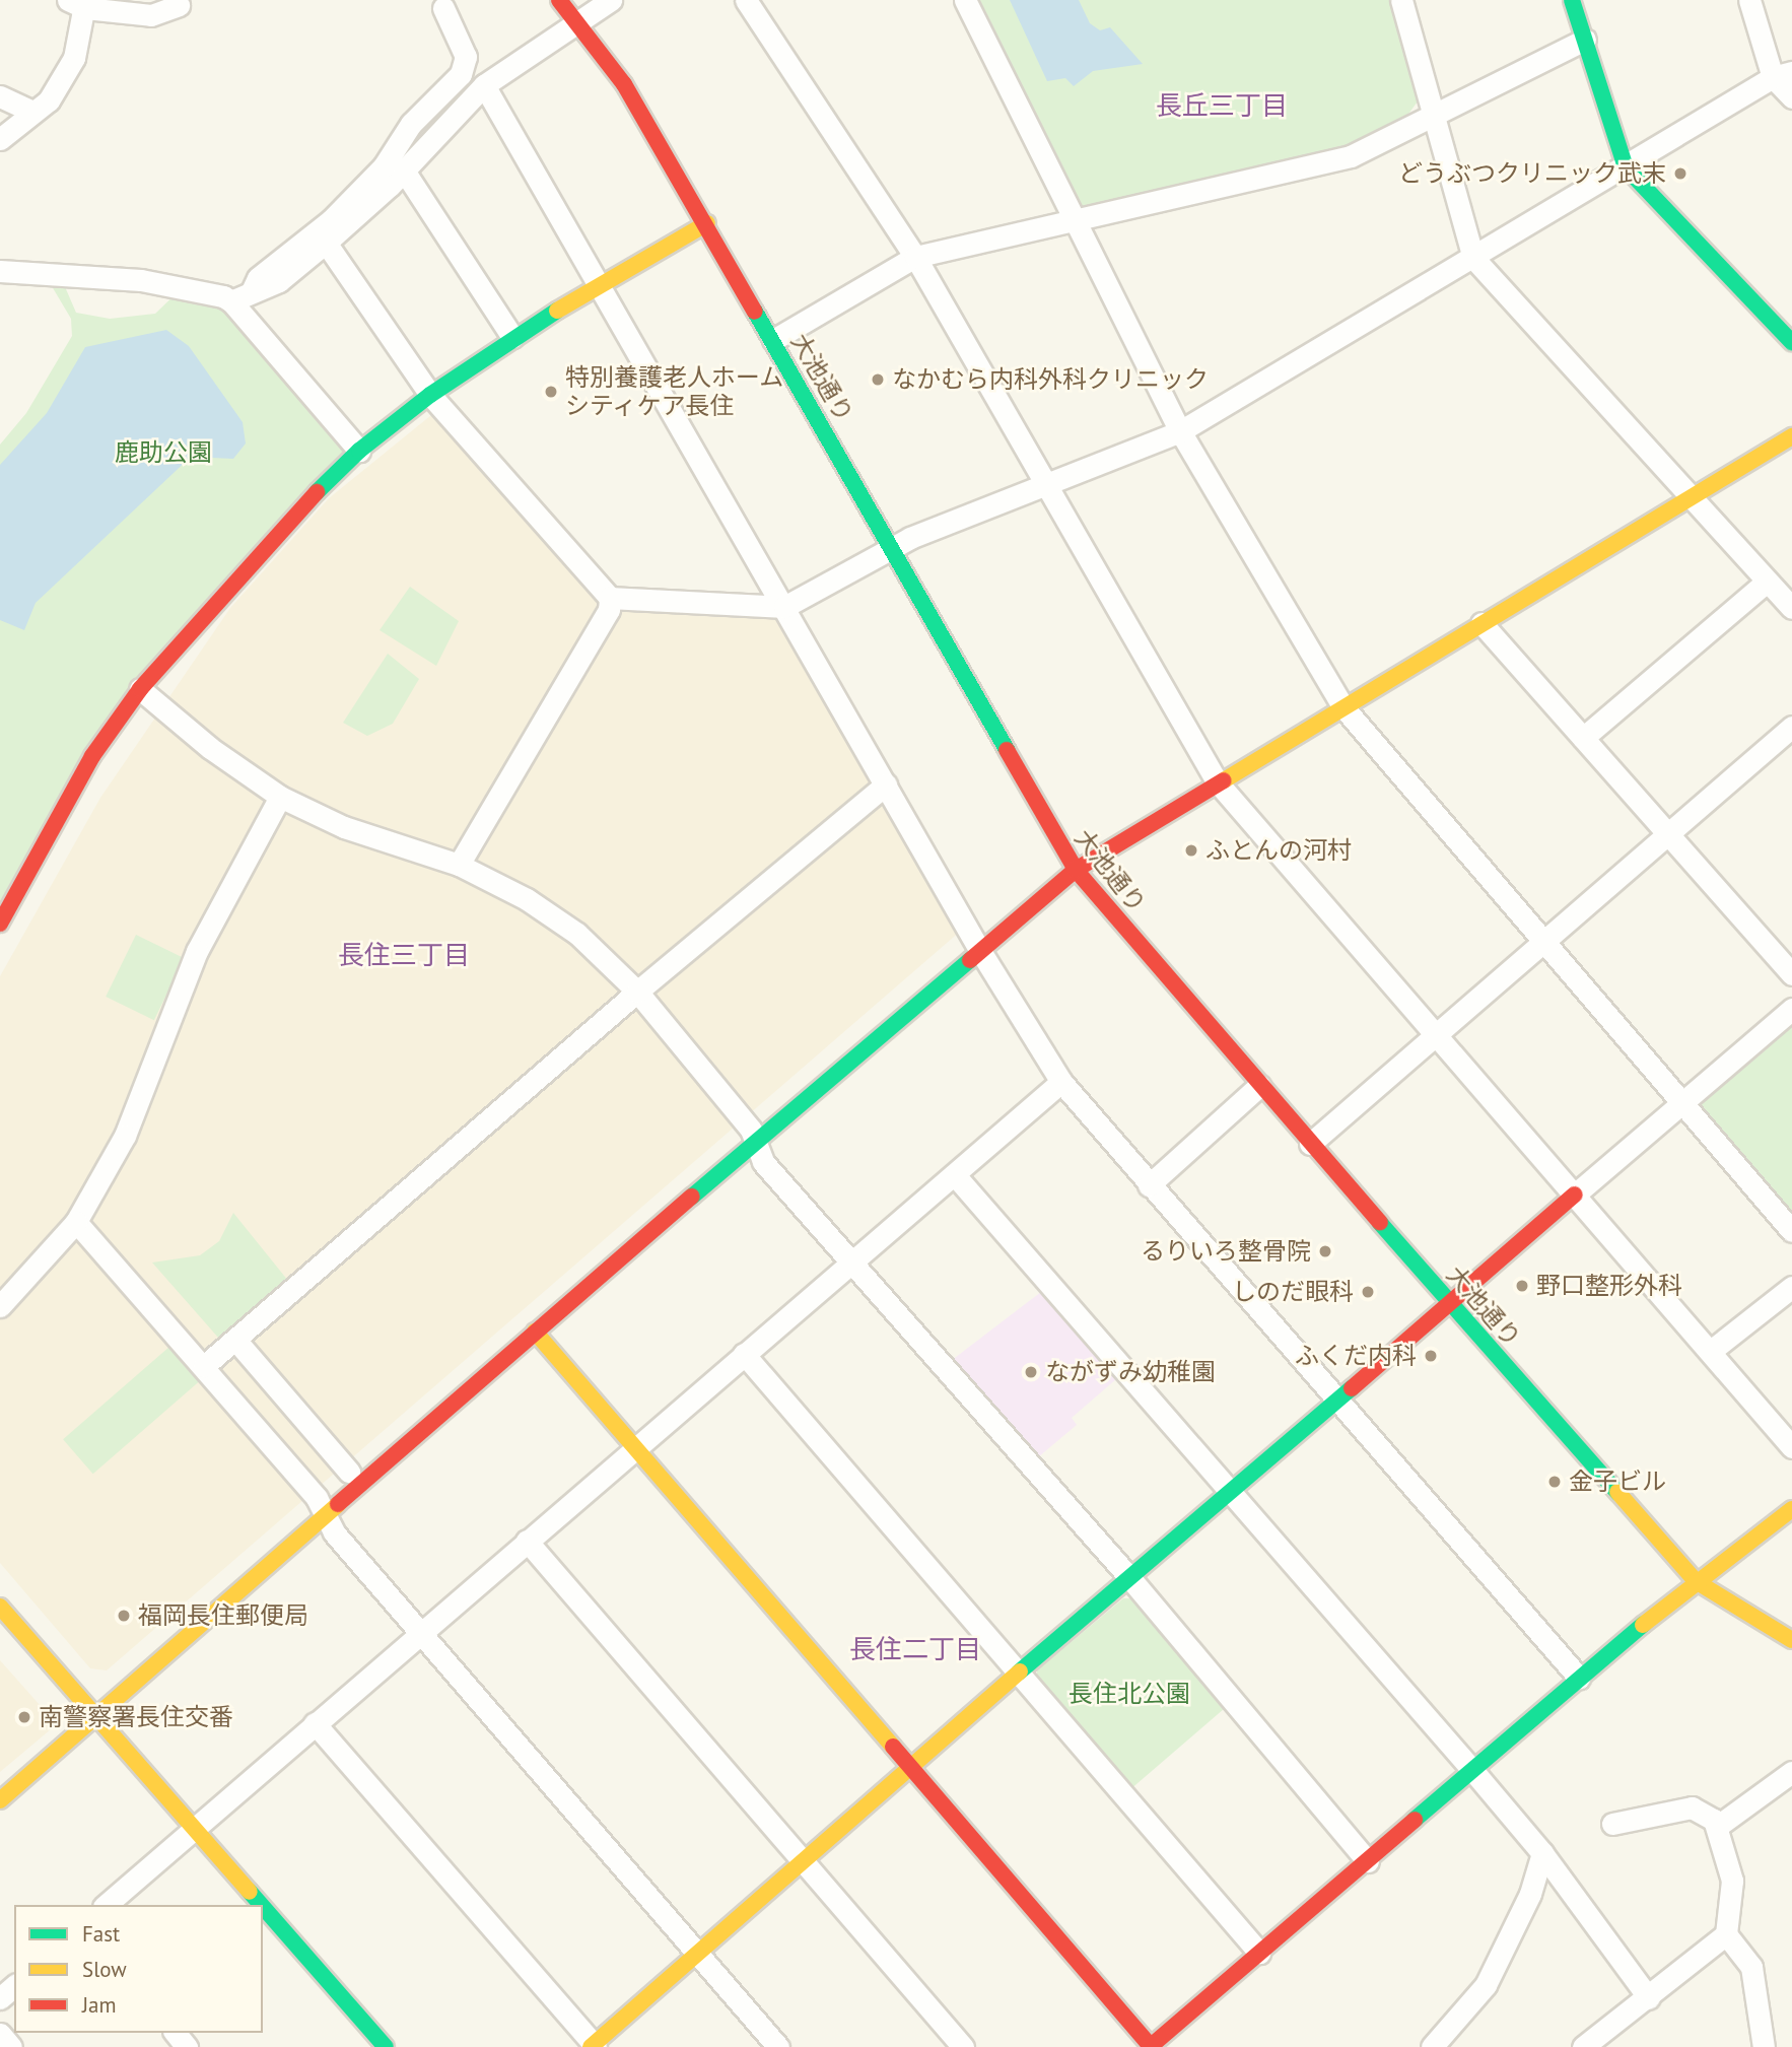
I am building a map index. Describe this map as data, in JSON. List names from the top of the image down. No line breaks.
{"streets":{"street":["大池通り"]},"districts":["長丘三丁目","長住三丁目","長住二丁目"],"parks":["鹿助公園","長住北公園"],"places":["どうぶつクリニック武末","なかむら内科外科クリニック","特別養護老人ホーム シティケア長住","ふとんの河村","るりいろ整骨院","野口整形外科","しのだ眼科","ふくだ内科","ながずみ幼稚園","金子ビル","福岡長住郵便局","南警察署長住交番"],"legend":["Fast","Slow","Jam"]}
